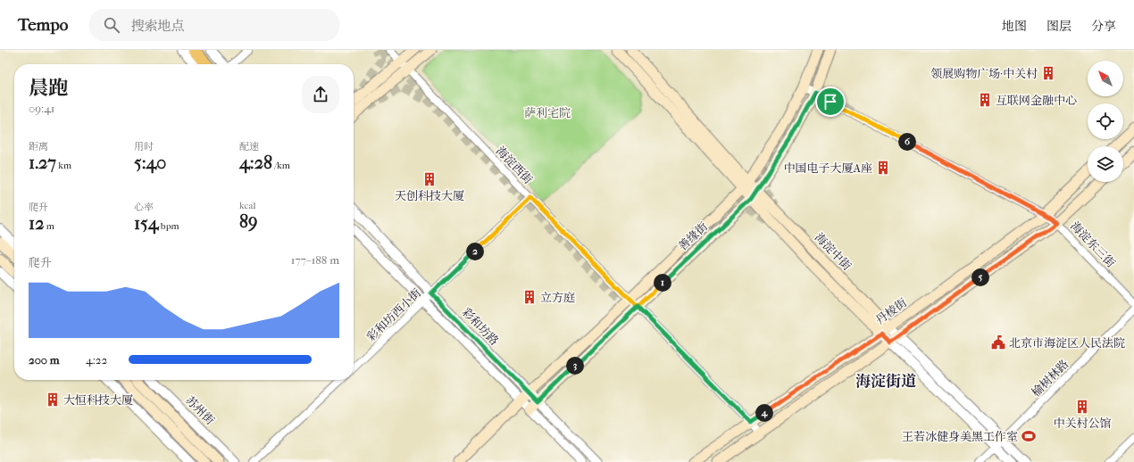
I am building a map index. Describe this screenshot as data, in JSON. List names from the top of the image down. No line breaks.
{"streets":{"main road":["善缘街","海淀中街","丹棱街","苏州街"],"street":["海淀西街","海淀东三街","彩和坊西小街","彩和坊路","榆树林路"]},"crossings":[["海淀西街","善缘街"],["海淀西街","丹棱街"],["海淀西街","彩和坊西小街"],["善缘街","海淀东三街"],["善缘街","海淀中街"],["善缘街","彩和坊路"],["海淀东三街","丹棱街"],["海淀中街","丹棱街"],["海淀中街","榆树林路"],["彩和坊西小街","彩和坊路"]],"districts":["海淀街道"],"parks":["萨利宅院"],"places":{"building":["领展购物广场·中关村","互联网金融中心","中国电子大厦A座","天创科技大厦","立方庭","大恒科技大厦","中关村公馆"],"public building":["北京市海淀区人民法院"],"sports":["王若冰健身美黑工作室"]},"north":"top left","page":{"header":"Tempo","search":"搜索地点","nav":["地图","图层","分享"],"heading":["晨跑","09:41"],"stats":[["距离","1.27 km"],["用时","5:40"],["配速","4:28 /km"],["爬升","12 m"],["心率","154 bpm"],["kcal","89"]],"pins":["6","2","5","1","3","4"],"chart":["爬升","177–188 m"],"list":[{"name":"200 m","note":"4:22"}]}}
